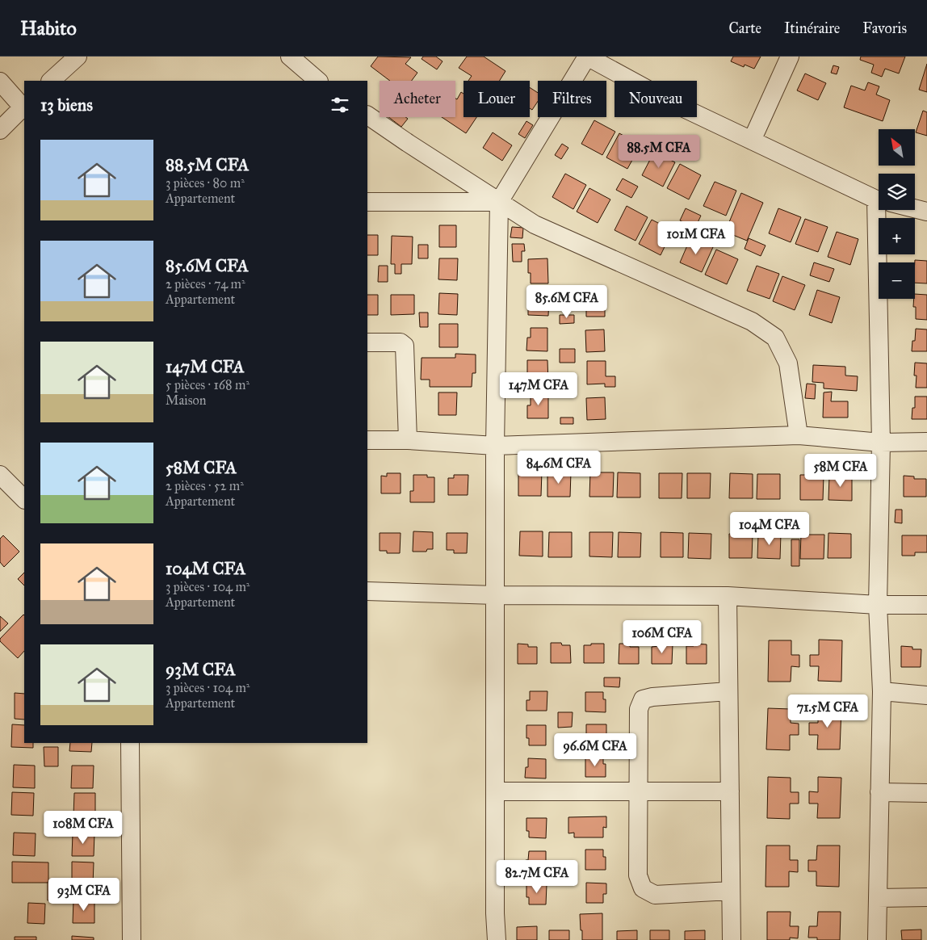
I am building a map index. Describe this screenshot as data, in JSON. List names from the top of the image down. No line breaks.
{"north":"top left","page":{"header":"Habito","nav":["Carte","Itinéraire","Favoris"],"chip":["Acheter","Louer","Filtres","Nouveau"],"heading":"13 biens","map_buttons":["+","−"],"list":[{"name":"88.5M CFA","note":"3 pièces · 80 m² · Appartement"},{"name":"85.6M CFA","note":"2 pièces · 74 m² · Appartement"},{"name":"147M CFA","note":"5 pièces · 168 m² · Maison"},{"name":"58M CFA","note":"2 pièces · 52 m² · Appartement"},{"name":"104M CFA","note":"3 pièces · 104 m² · Appartement"},{"name":"93M CFA","note":"3 pièces · 104 m² · Appartement"}],"price":["88.5M CFA","101M CFA","85.6M CFA","147M CFA","84.6M CFA","58M CFA","104M CFA","106M CFA","71.5M CFA","96.6M CFA","108M CFA","82.7M CFA","93M CFA"]}}
